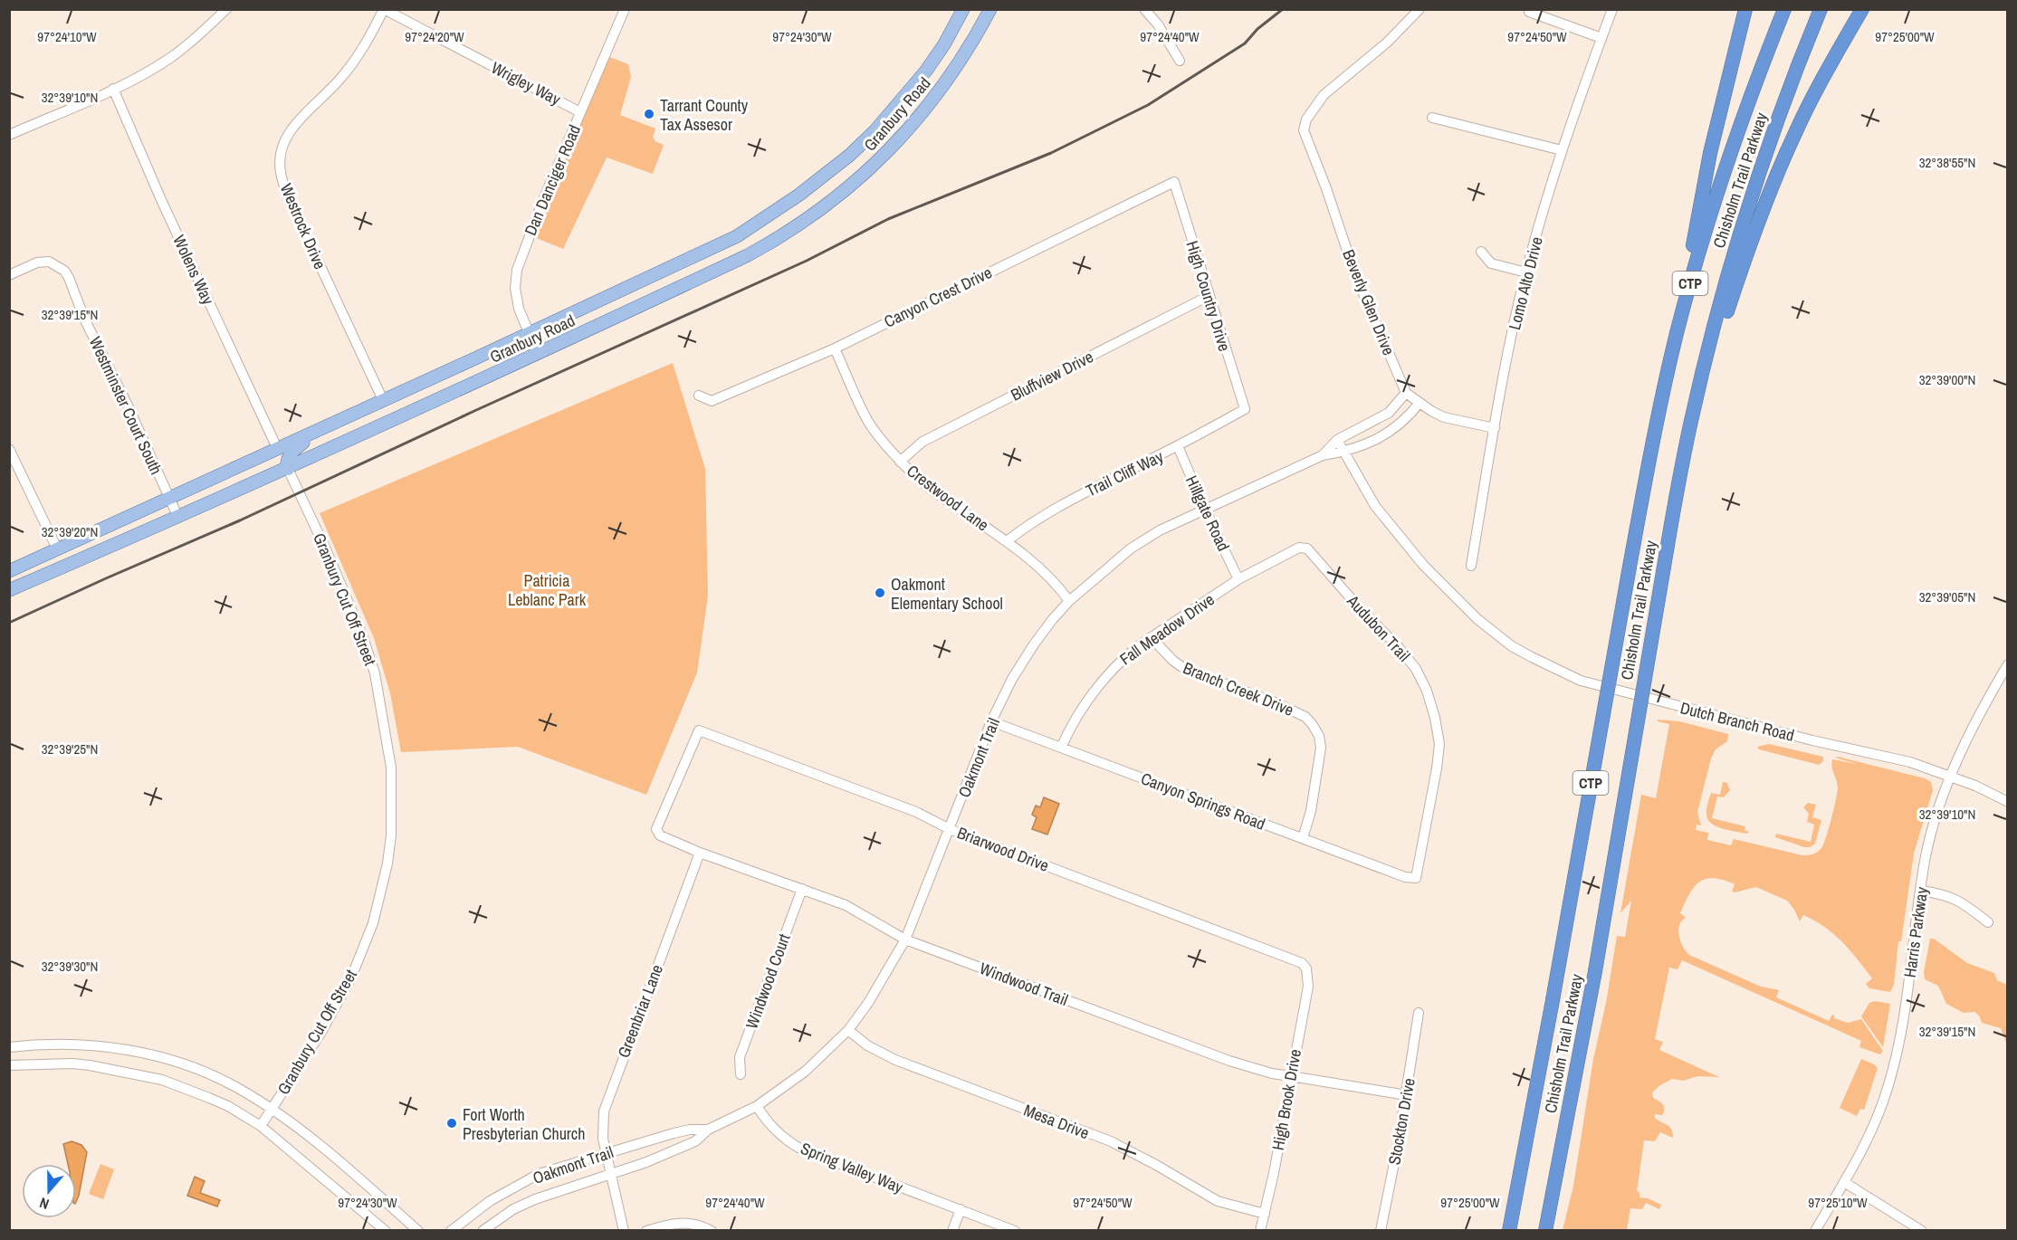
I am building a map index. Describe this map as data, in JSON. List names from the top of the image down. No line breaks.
{"streets":{"highway":["Chisholm Trail Parkway","CTP"],"main road":["Granbury Road"],"street":["Wrigley Way","Dan Danciger Road","Westrock Drive","Wolens Way","Lomo Alto Drive","High Country Drive","Canyon Crest Drive","Beverly Glen Drive","Bluffview Drive","Westminster Court South","Trail Cliff Way","Crestwood Lane","Hillgate Road","Granbury Cut Off Street","Audubon Trail","Fall Meadow Drive","Branch Creek Drive","Dutch Branch Road","Oakmont Trail","Canyon Springs Road","Briarwood Drive","Harris Parkway","Windwood Court","Windwood Trail","Greenbriar Lane","High Brook Drive","Mesa Drive","Stockton Drive","Spring Valley Way"]},"crossings":[["Wrigley Way","Dan Danciger Road"],["Wrigley Way","Westrock Drive"],["Granbury Road","Dan Danciger Road"],["Granbury Road","Westrock Drive"],["Granbury Road","Wolens Way"],["Granbury Road","Westminster Court South"],["Granbury Road","Granbury Cut Off Street"],["High Country Drive","Canyon Crest Drive"],["High Country Drive","Bluffview Drive"],["High Country Drive","Trail Cliff Way"],["Canyon Crest Drive","Crestwood Lane"],["Beverly Glen Drive","Oakmont Trail"],["Bluffview Drive","Crestwood Lane"],["Trail Cliff Way","Crestwood Lane"],["Trail Cliff Way","Hillgate Road"],["Crestwood Lane","Oakmont Trail"],["Hillgate Road","Fall Meadow Drive"],["Hillgate Road","Oakmont Trail"],["Audubon Trail","Fall Meadow Drive"],["Audubon Trail","Canyon Springs Road"],["Fall Meadow Drive","Branch Creek Drive"],["Fall Meadow Drive","Canyon Springs Road"],["Branch Creek Drive","Canyon Springs Road"],["Dutch Branch Road","Oakmont Trail"],["Dutch Branch Road","Harris Parkway"],["Oakmont Trail","Canyon Springs Road"],["Oakmont Trail","Briarwood Drive"],["Oakmont Trail","Windwood Trail"],["Oakmont Trail","Greenbriar Lane"],["Oakmont Trail","Mesa Drive"],["Oakmont Trail","Spring Valley Way"],["Briarwood Drive","Windwood Trail"],["Briarwood Drive","High Brook Drive"],["Windwood Court","Windwood Trail"],["Windwood Trail","Greenbriar Lane"],["Windwood Trail","High Brook Drive"],["Windwood Trail","Stockton Drive"],["High Brook Drive","Mesa Drive"]],"parks":["Patricia Leblanc Park"],"places":["Tarrant County Tax Assesor","Oakmont Elementary School","Fort Worth Presbyterian Church"],"north":"bottom","coordinates":["97°24'10\"W","97°24'20\"W","97°24'30\"W","97°24'40\"W","97°24'50\"W","97°25'00\"W","32°39'10\"N","32°38'55\"N","32°39'15\"N","32°39'00\"N","32°39'20\"N","32°39'05\"N","32°39'25\"N","32°39'30\"N","97°25'10\"W"]}
